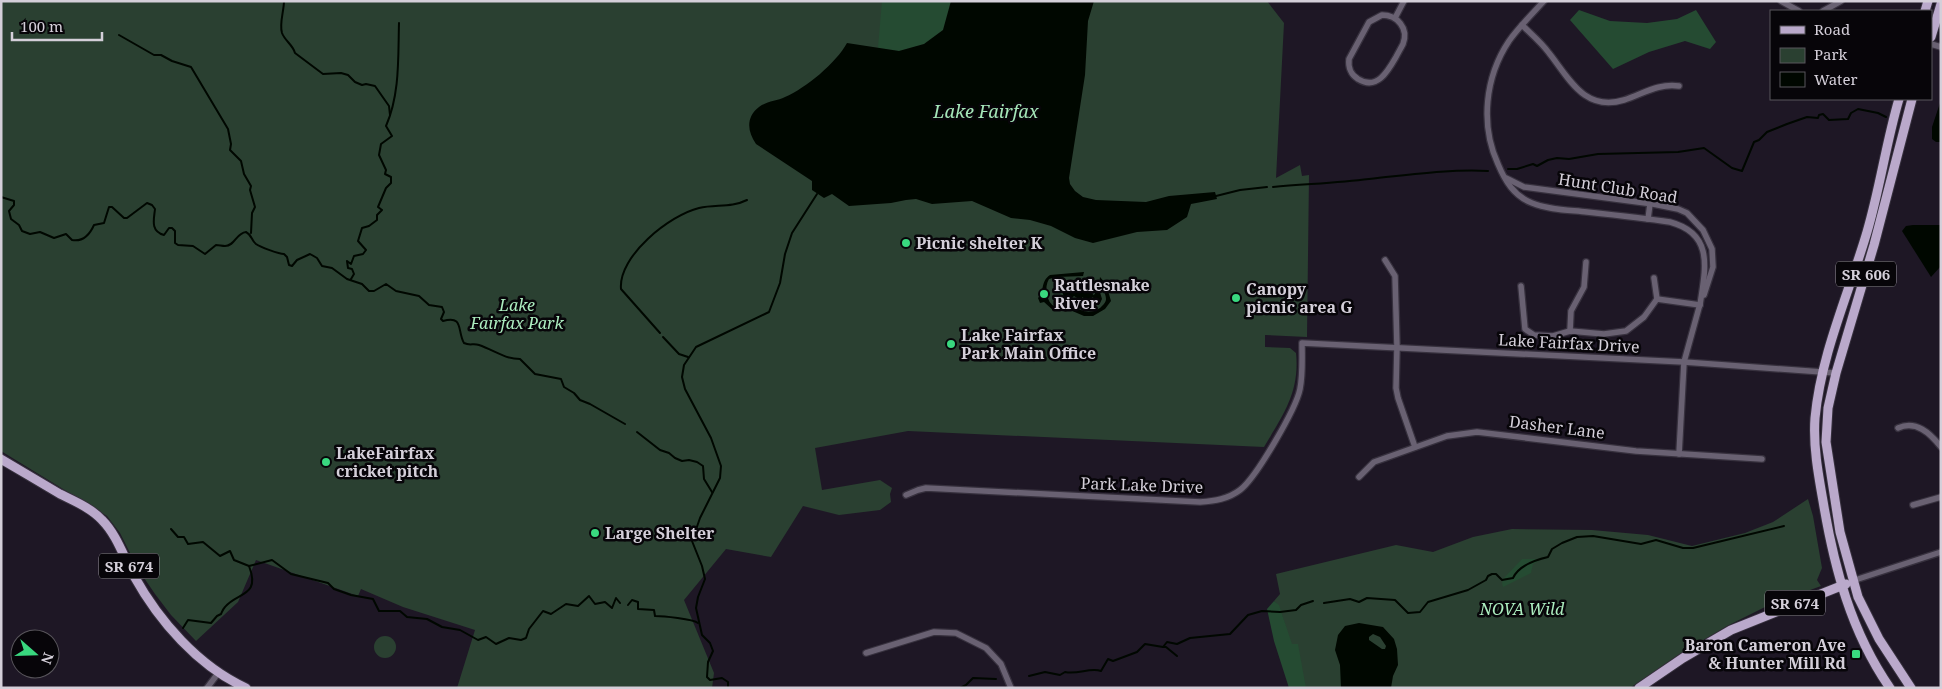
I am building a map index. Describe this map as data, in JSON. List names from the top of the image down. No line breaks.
{"streets":{"main road":["SR 606","SR 674"],"street":["Hunt Club Road","Lake Fairfax Drive","Dasher Lane","Park Lake Drive"]},"crossings":[["Hunt Club Road","Lake Fairfax Drive"],["Hunt Club Road","Dasher Lane"],["SR 606","Lake Fairfax Drive"],["SR 606","SR 674"],["Lake Fairfax Drive","Park Lake Drive"]],"water":["Lake Fairfax"],"parks":["Lake Fairfax Park","NOVA Wild"],"places":{"other":["Picnic shelter K","Rattlesnake River","Canopy picnic area G","Lake Fairfax Park Main Office","LakeFairfax cricket pitch","Large Shelter"],"transit":["Baron Cameron Ave & Hunter Mill Rd"]},"legend":["Road","Park","Water"],"scale_bar":"100 m","north":"right"}
